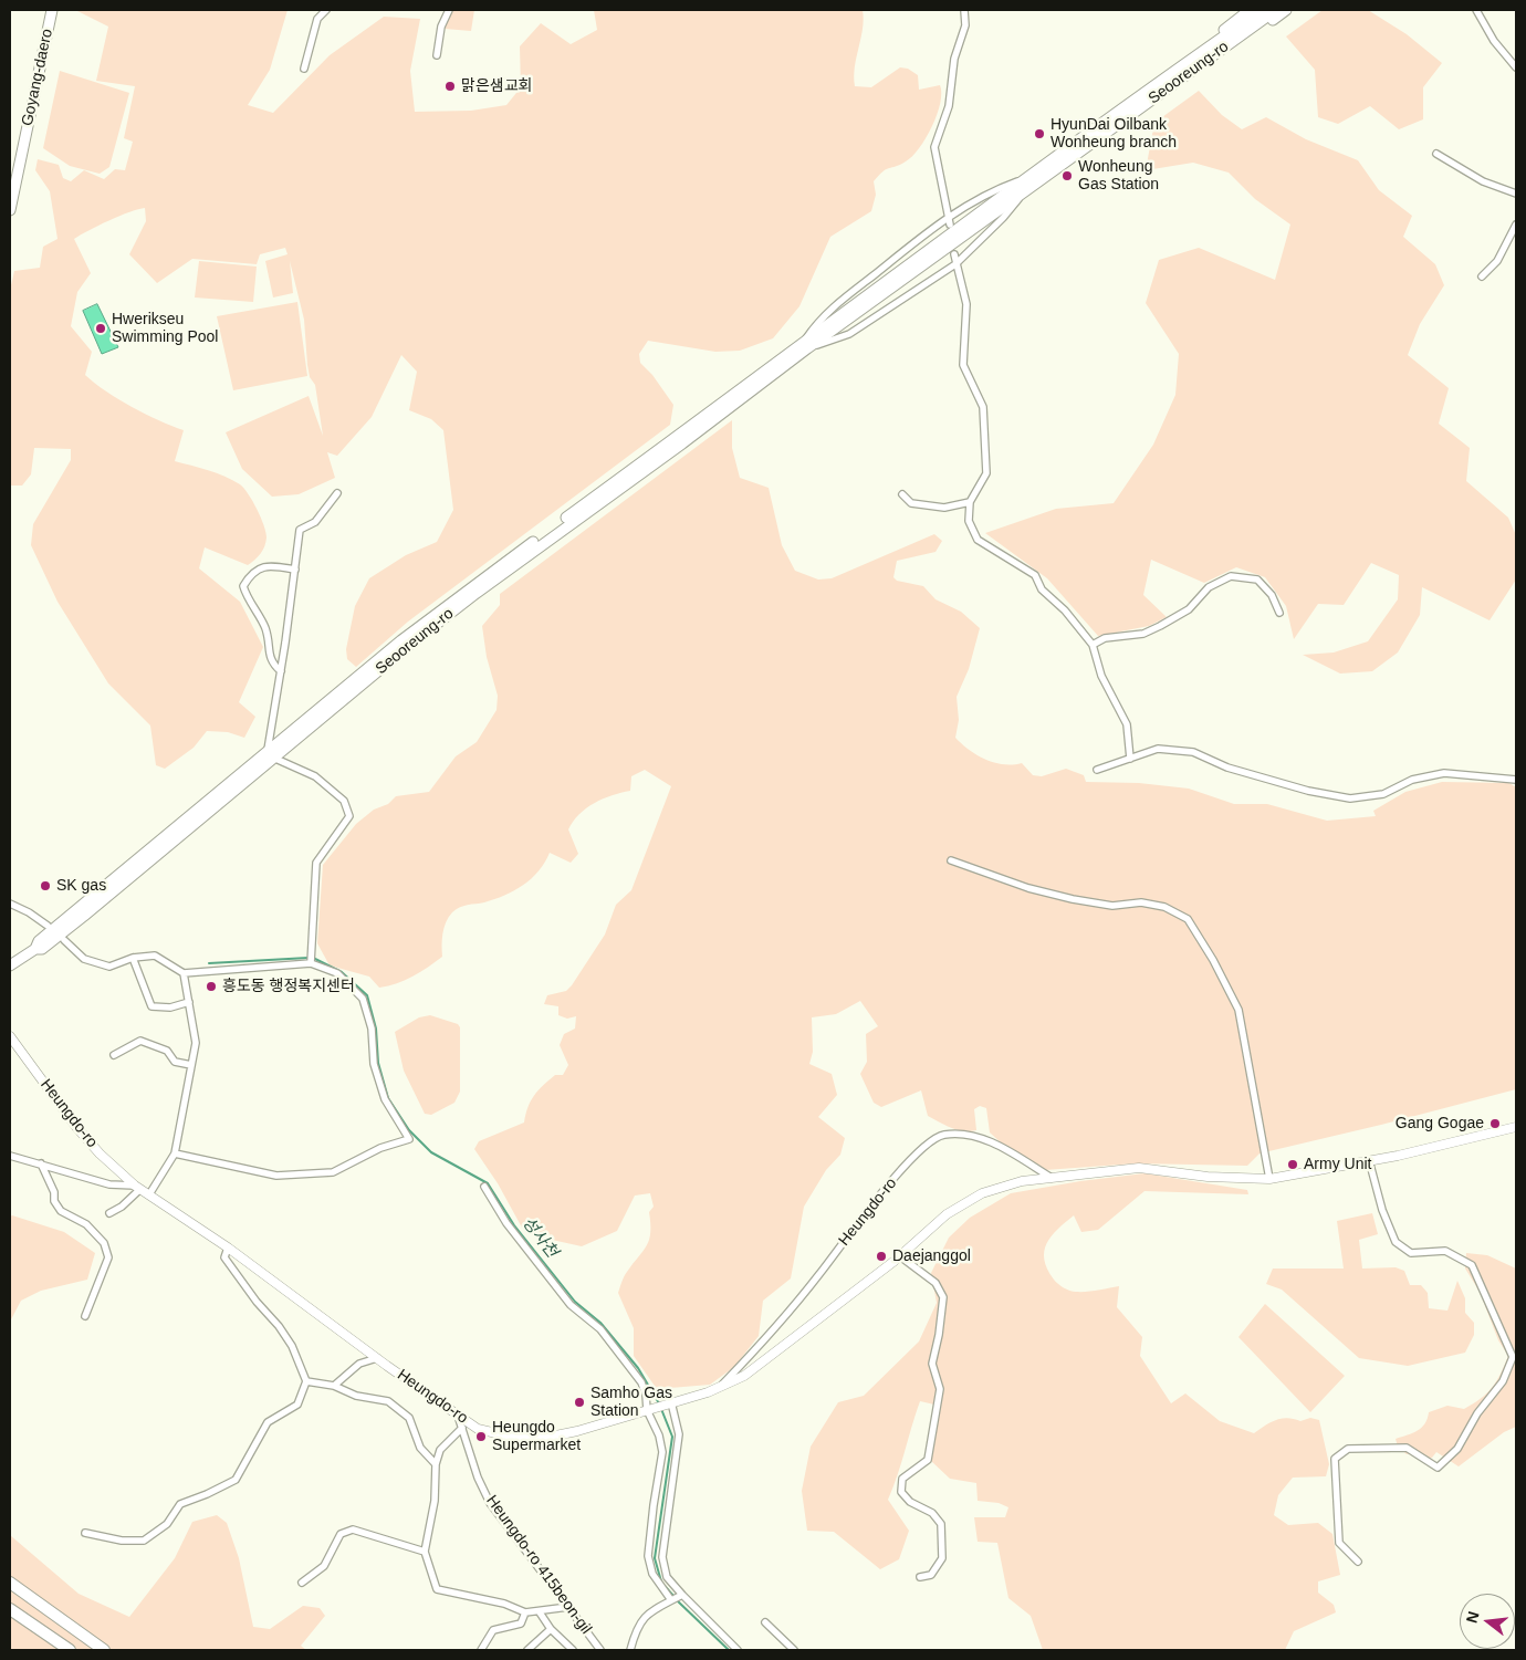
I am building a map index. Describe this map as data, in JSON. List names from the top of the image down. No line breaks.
{"streets":{"main road":["Seooreung-ro","Goyang-daero"],"street":["Heungdo-ro","Heungdo-ro 415beon-gil"]},"crossings":[["Heungdo-ro","Heungdo-ro 415beon-gil"]],"water":["성사천"],"places":["맑은샘교회","HyunDai Oilbank Wonheung branch","Wonheung Gas Station","Hwerikseu Swimming Pool","SK gas","흥도동 행정복지센터","Gang Gogae","Army Unit","Daejanggol","Samho Gas Station","Heungdo Supermarket"],"north":"left"}
